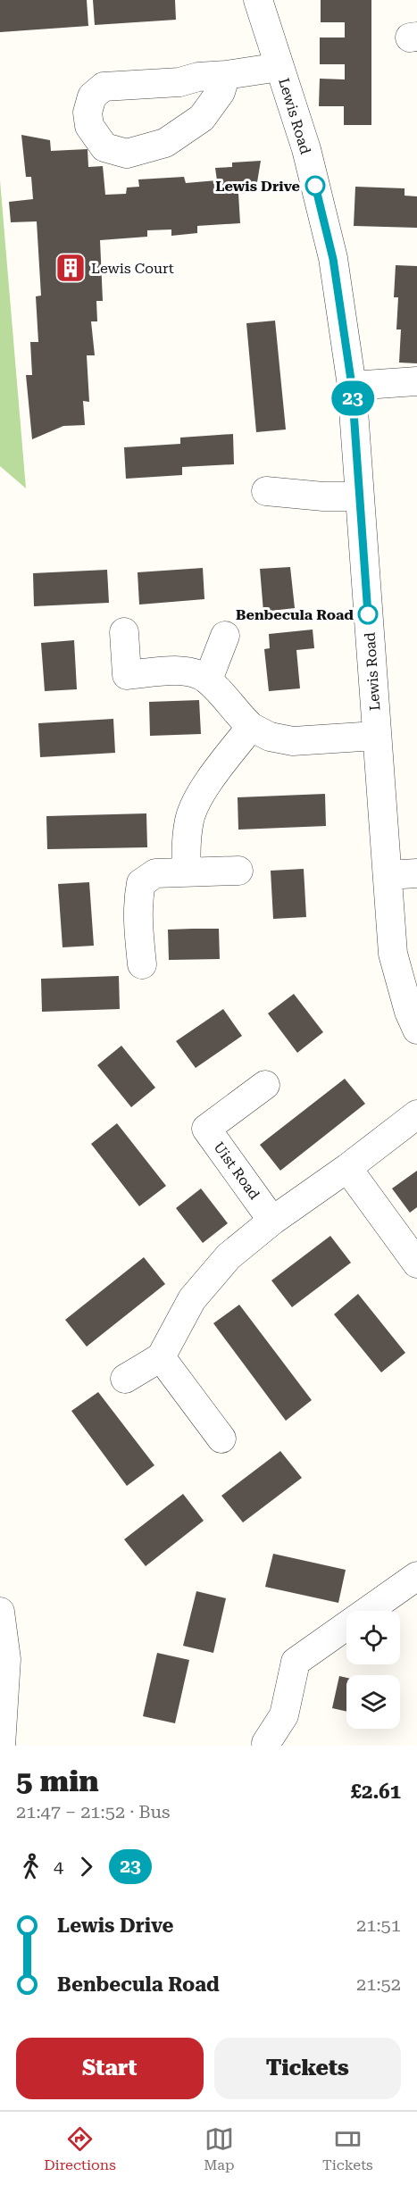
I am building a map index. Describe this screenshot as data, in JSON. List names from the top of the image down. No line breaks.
{"streets":{"street":["Lewis Road","Uist Road"]},"places":{"other":["Lewis Drive","Benbecula Road"],"building":["Lewis Court"]},"lines":["bus line 23"],"page":{"on_map":"23","heading":["5 min","21:47 – 21:52 · Bus","£2.61"],"legs":["4","23"],"list":[{"name":"Lewis Drive","value":"21:51"},{"name":"Benbecula Road","value":"21:52"}],"buttons":["Start","Tickets"],"tabs":["Directions","Map","Tickets"]}}
